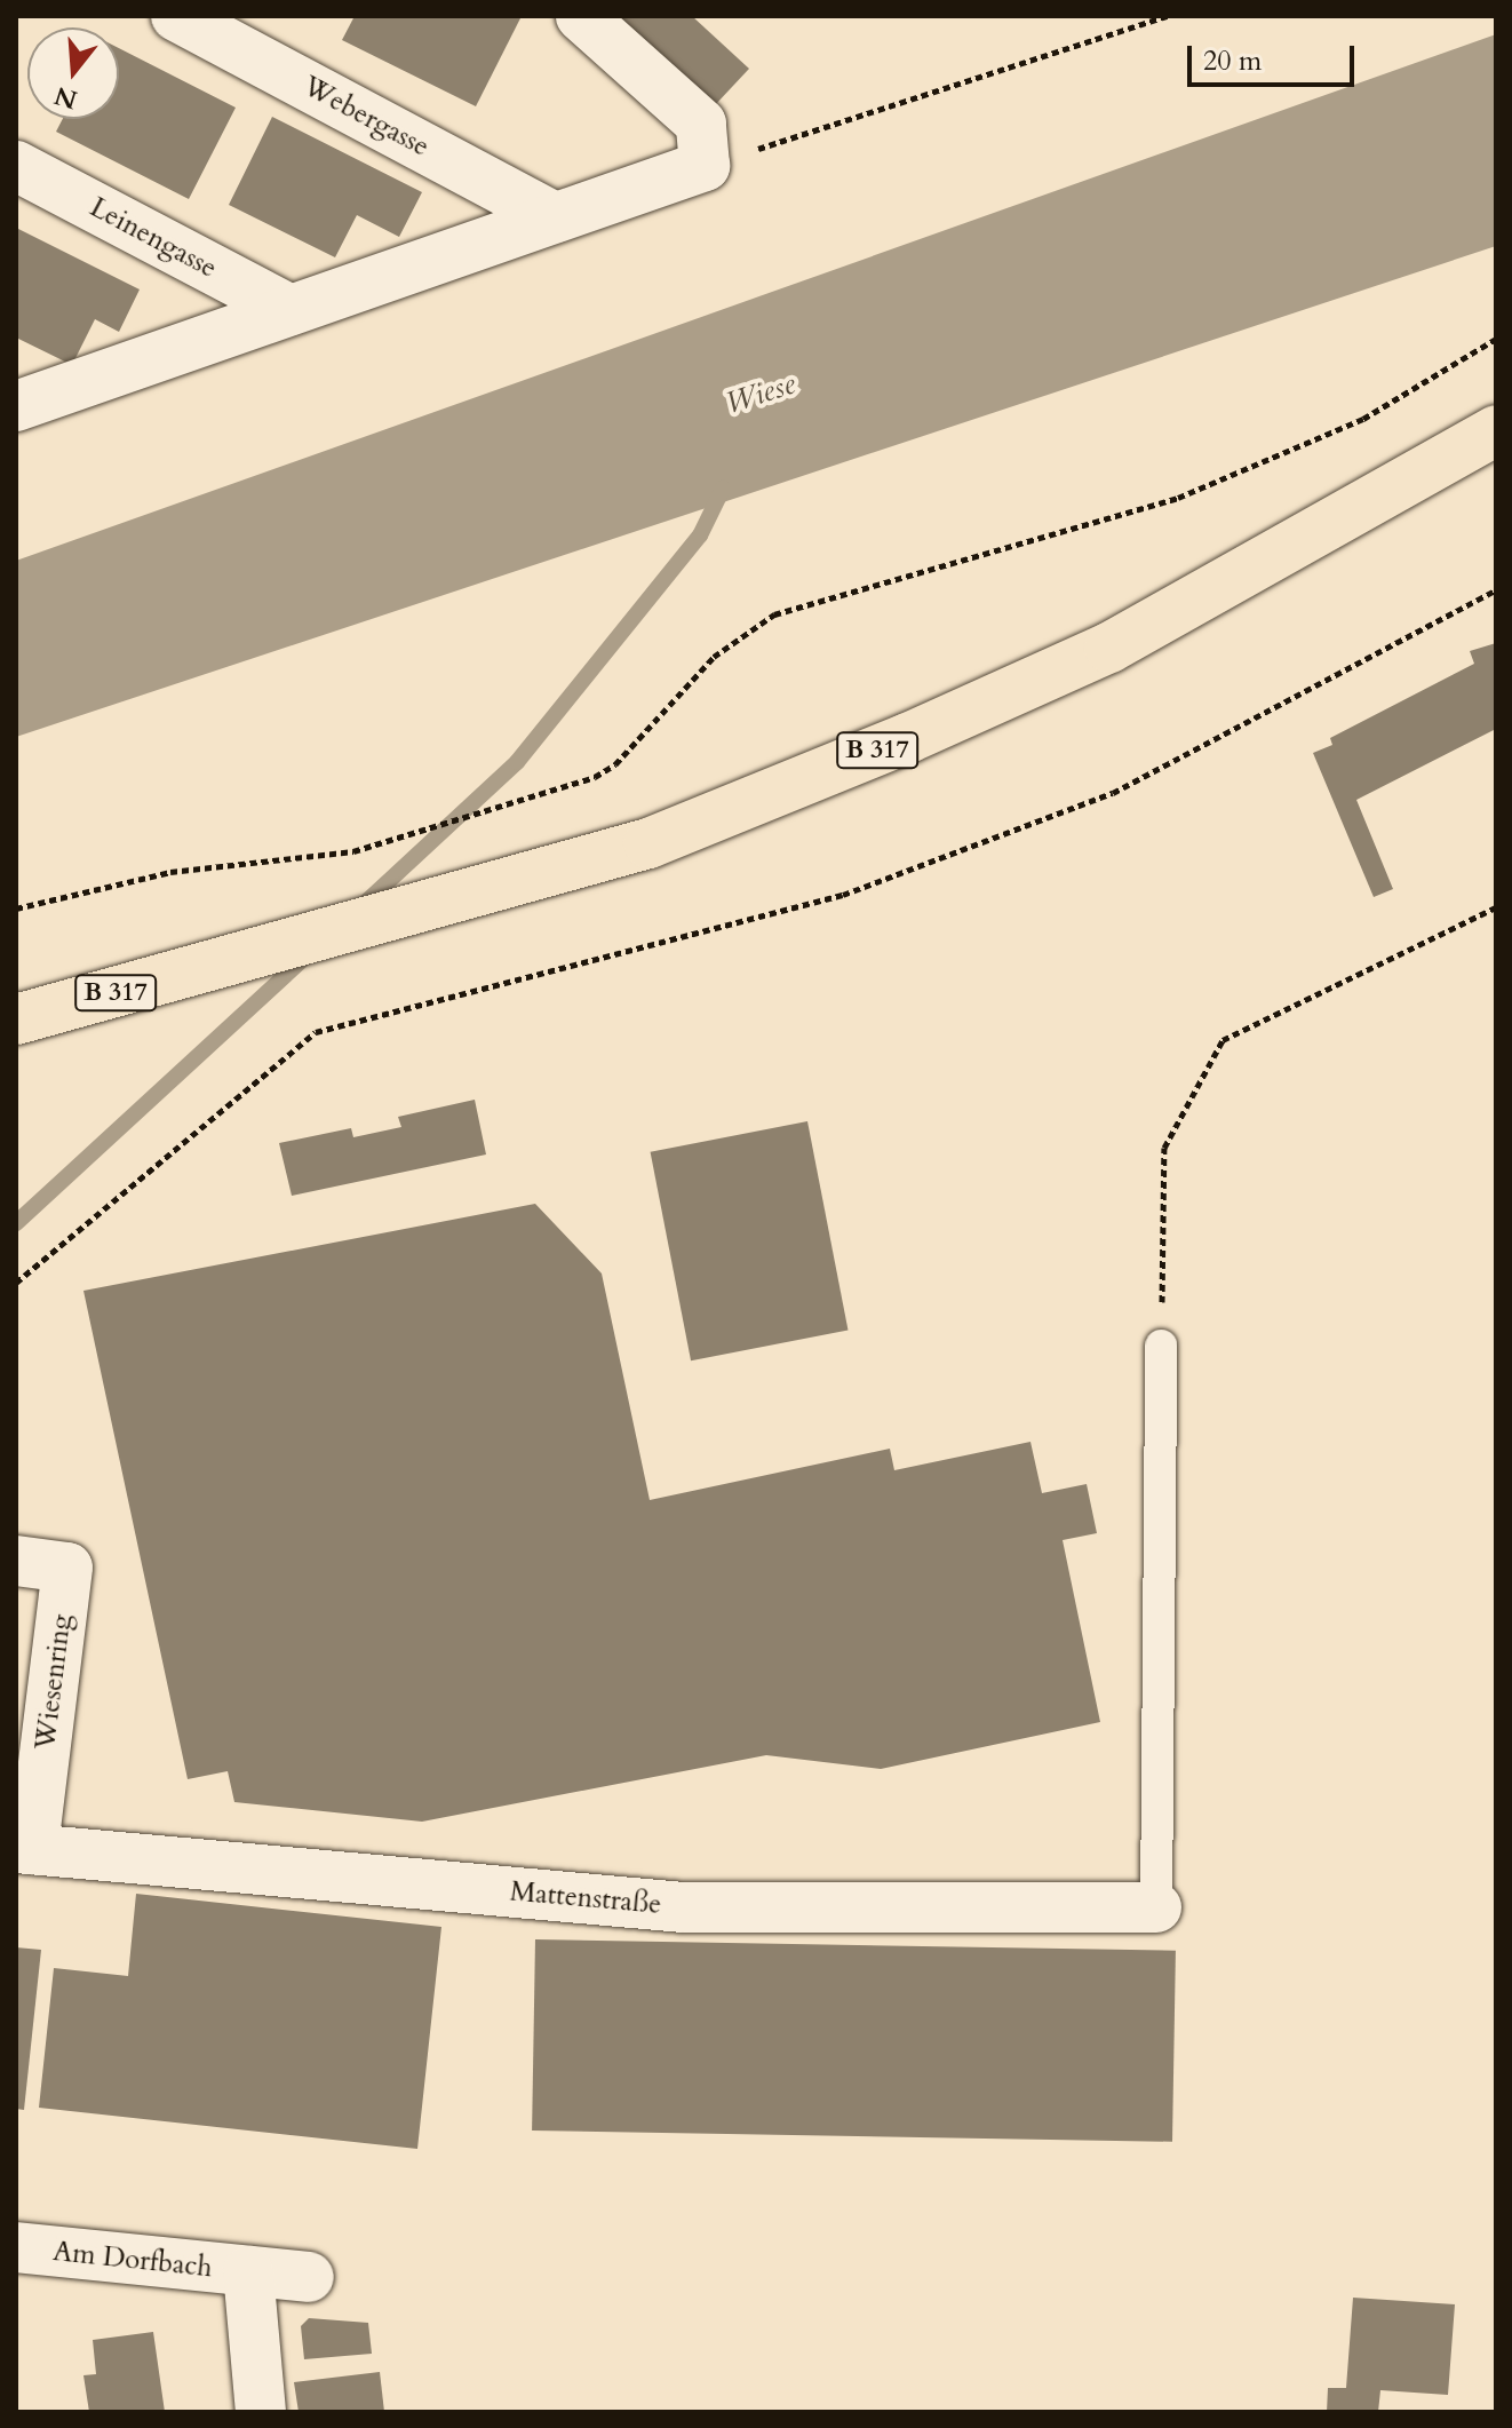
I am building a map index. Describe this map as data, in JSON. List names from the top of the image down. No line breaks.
{"streets":{"main road":["B 317"],"street":["Webergasse","Leinengasse","Wiesenring","Mattenstraße","Am Dorfbach"]},"crossings":[["Wiesenring","Mattenstraße"]],"water":["Wiese"],"scale_bar":"20 m","north":"bottom"}
